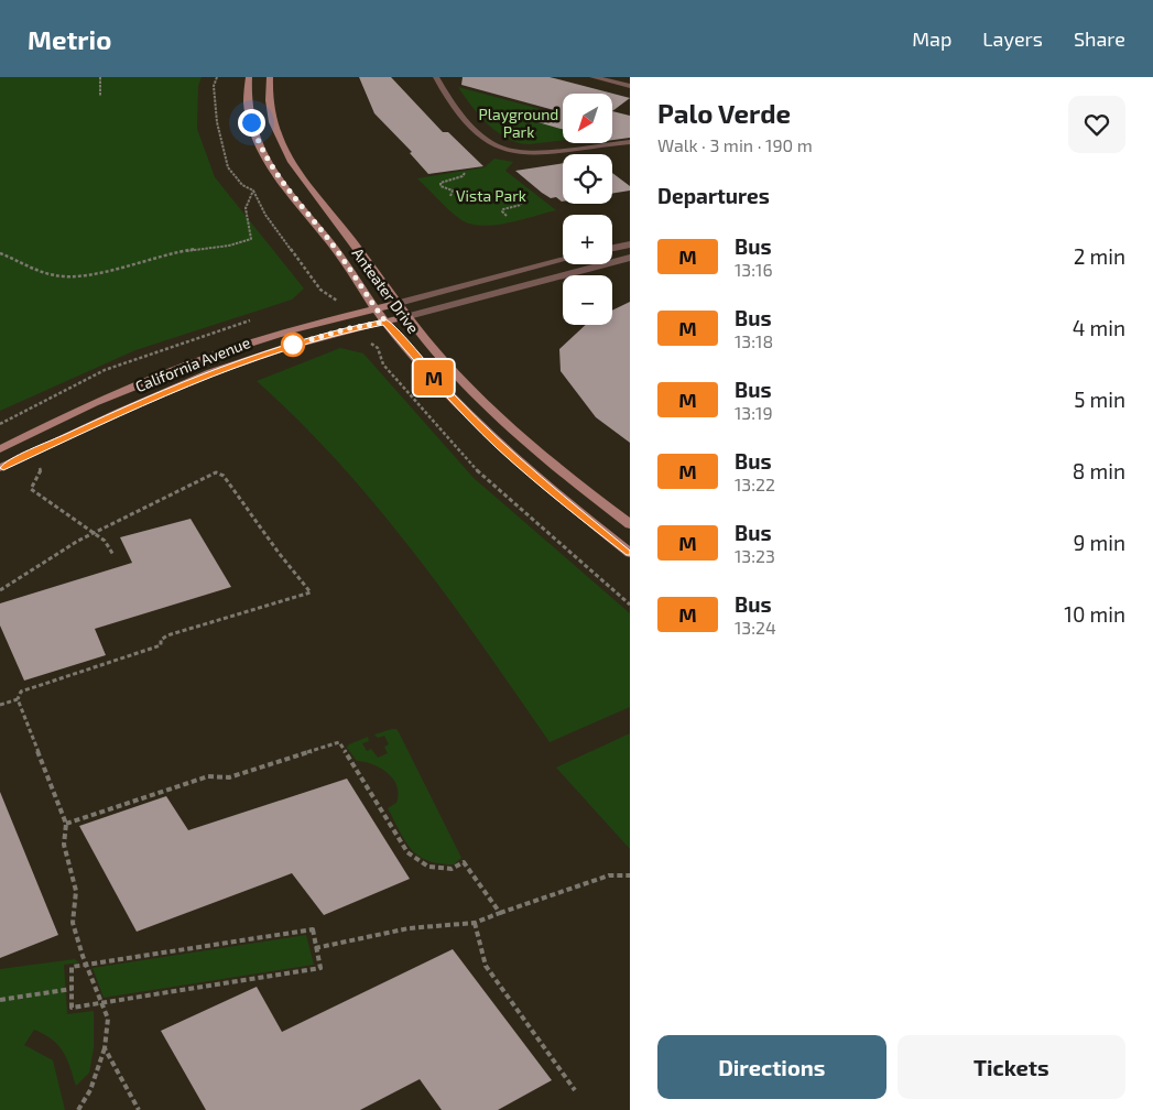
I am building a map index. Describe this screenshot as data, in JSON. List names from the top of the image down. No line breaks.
{"streets":{"main road":["Anteater Drive","California Avenue"]},"crossings":[["Anteater Drive","California Avenue"]],"parks":["Playground Park","Vista Park"],"lines":["bus line M"],"north":"bottom left","page":{"header":"Metrio","nav":["Map","Layers","Share"],"on_map":"M","heading":[["Palo Verde","Walk · 3 min · 190 m"],"Departures"],"map_buttons":["+","−"],"list":[{"mark":"M","name":"Bus","note":"13:16","value":"2 min"},{"mark":"M","name":"Bus","note":"13:18","value":"4 min"},{"mark":"M","name":"Bus","note":"13:19","value":"5 min"},{"mark":"M","name":"Bus","note":"13:22","value":"8 min"},{"mark":"M","name":"Bus","note":"13:23","value":"9 min"},{"mark":"M","name":"Bus","note":"13:24","value":"10 min"}],"buttons":["Directions","Tickets"]}}
